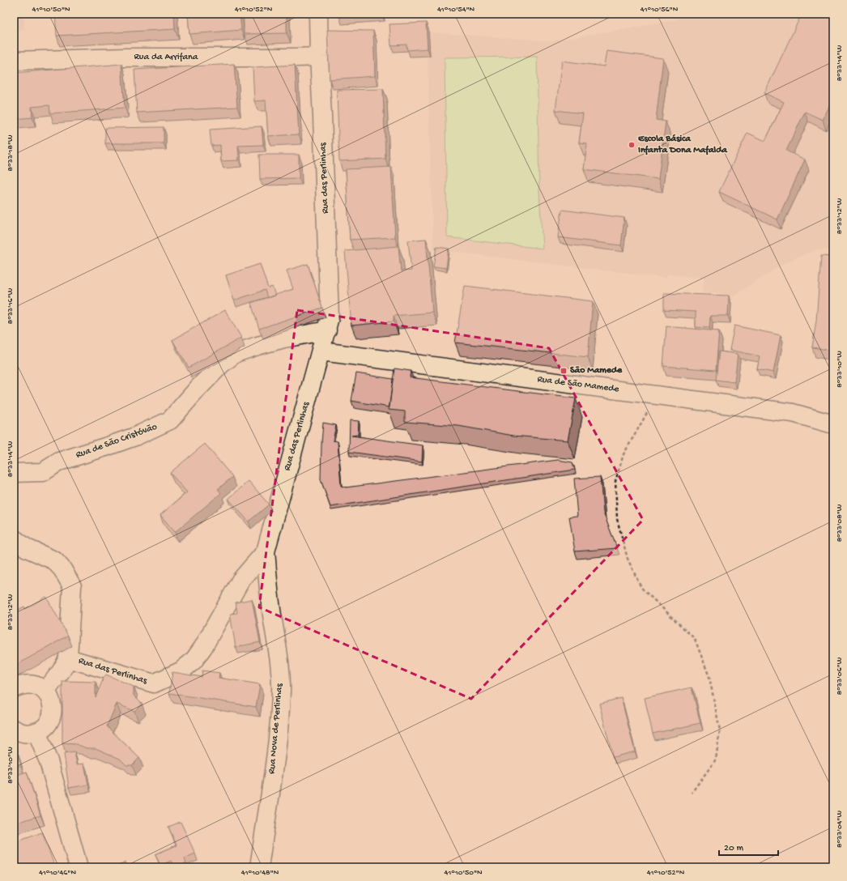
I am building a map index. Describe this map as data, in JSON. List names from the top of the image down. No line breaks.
{"streets":{"street":["Rua da Arrifana","Rua das Perlinhas","Rua de São Mamede","Rua de São Cristóvão","Rua Nova de Perlinhas"]},"crossings":[["Rua da Arrifana","Rua das Perlinhas"],["Rua das Perlinhas","Rua de São Mamede"],["Rua das Perlinhas","Rua de São Cristóvão"],["Rua das Perlinhas","Rua Nova de Perlinhas"]],"places":{"other":["Escola Básica Infanta Dona Mafalda"],"transit":["São Mamede"]},"scale_bar":"20 m","coordinates":["41°10'50\"N","41°10'52\"N","41°10'54\"N","41°10'56\"N","8°33'14\"W","8°33'18\"W","8°33'12\"W","8°33'16\"W","8°33'10\"W","8°33'08\"W","8°33'06\"W","8°33'04\"W","41°10'46\"N","41°10'48\"N"]}
